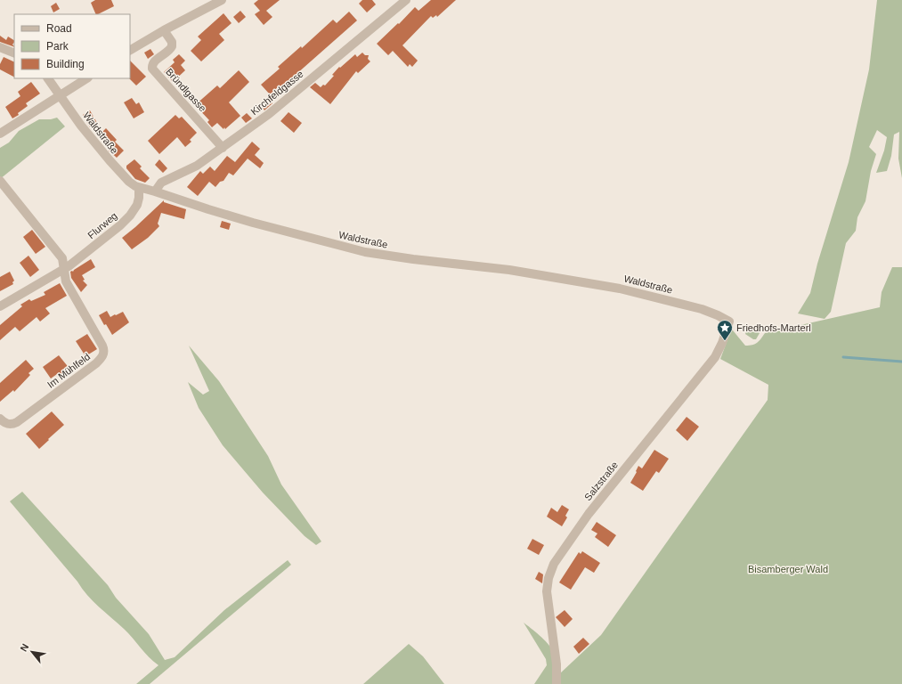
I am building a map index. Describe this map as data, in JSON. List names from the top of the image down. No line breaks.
{"streets":{"street":["Bründlgasse","Kirchfeldgasse","Waldstraße","Flurweg","Im Mühlfeld","Salzstraße"]},"crossings":[["Bründlgasse","Kirchfeldgasse"],["Kirchfeldgasse","Waldstraße"],["Waldstraße","Flurweg"],["Waldstraße","Salzstraße"],["Flurweg","Im Mühlfeld"]],"parks":["Bisamberger Wald"],"places":{"place":["Friedhofs-Marterl"]},"legend":["Road","Park","Building"],"north":"top left"}
